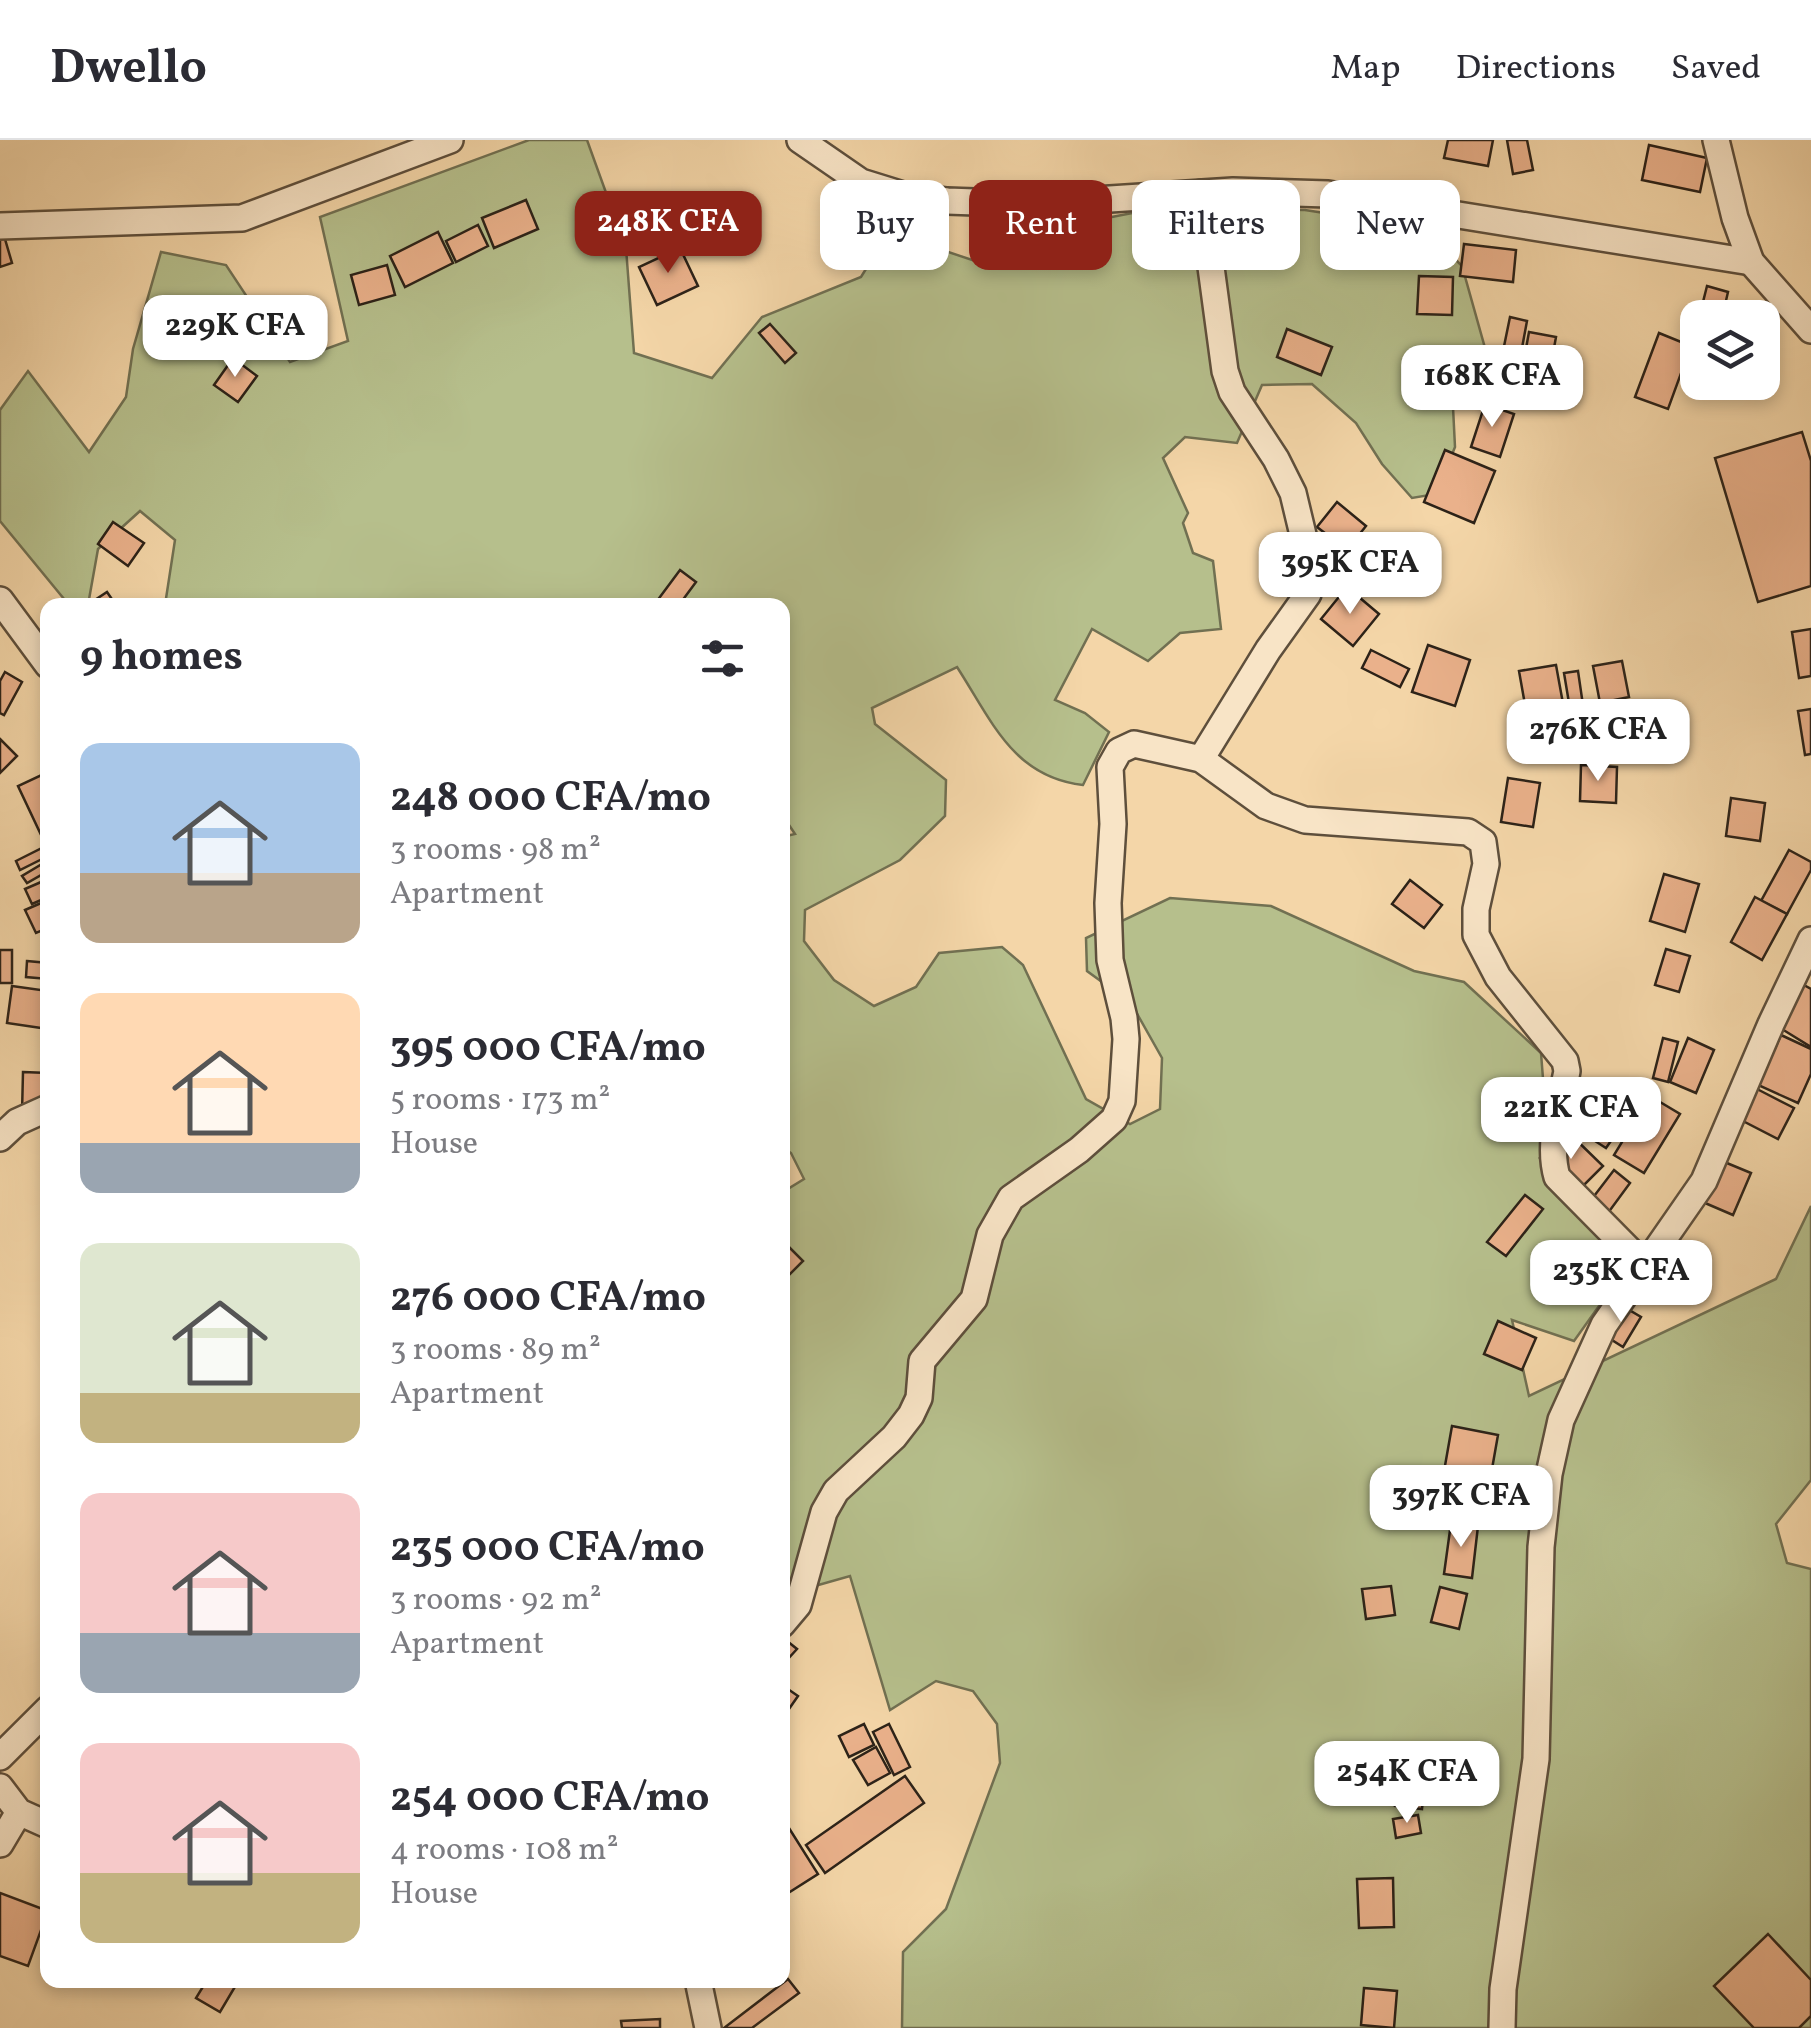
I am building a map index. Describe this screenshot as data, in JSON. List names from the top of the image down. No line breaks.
{"page":{"header":"Dwello","nav":["Map","Directions","Saved"],"chip":["Buy","Rent","Filters","New"],"price":["248K CFA","229K CFA","168K CFA","395K CFA","276K CFA","221K CFA","235K CFA","397K CFA","254K CFA"],"heading":"9 homes","list":[{"name":"248 000 CFA/mo","note":"3 rooms · 98 m² · Apartment"},{"name":"395 000 CFA/mo","note":"5 rooms · 173 m² · House"},{"name":"276 000 CFA/mo","note":"3 rooms · 89 m² · Apartment"},{"name":"235 000 CFA/mo","note":"3 rooms · 92 m² · Apartment"},{"name":"254 000 CFA/mo","note":"4 rooms · 108 m² · House"}]}}
